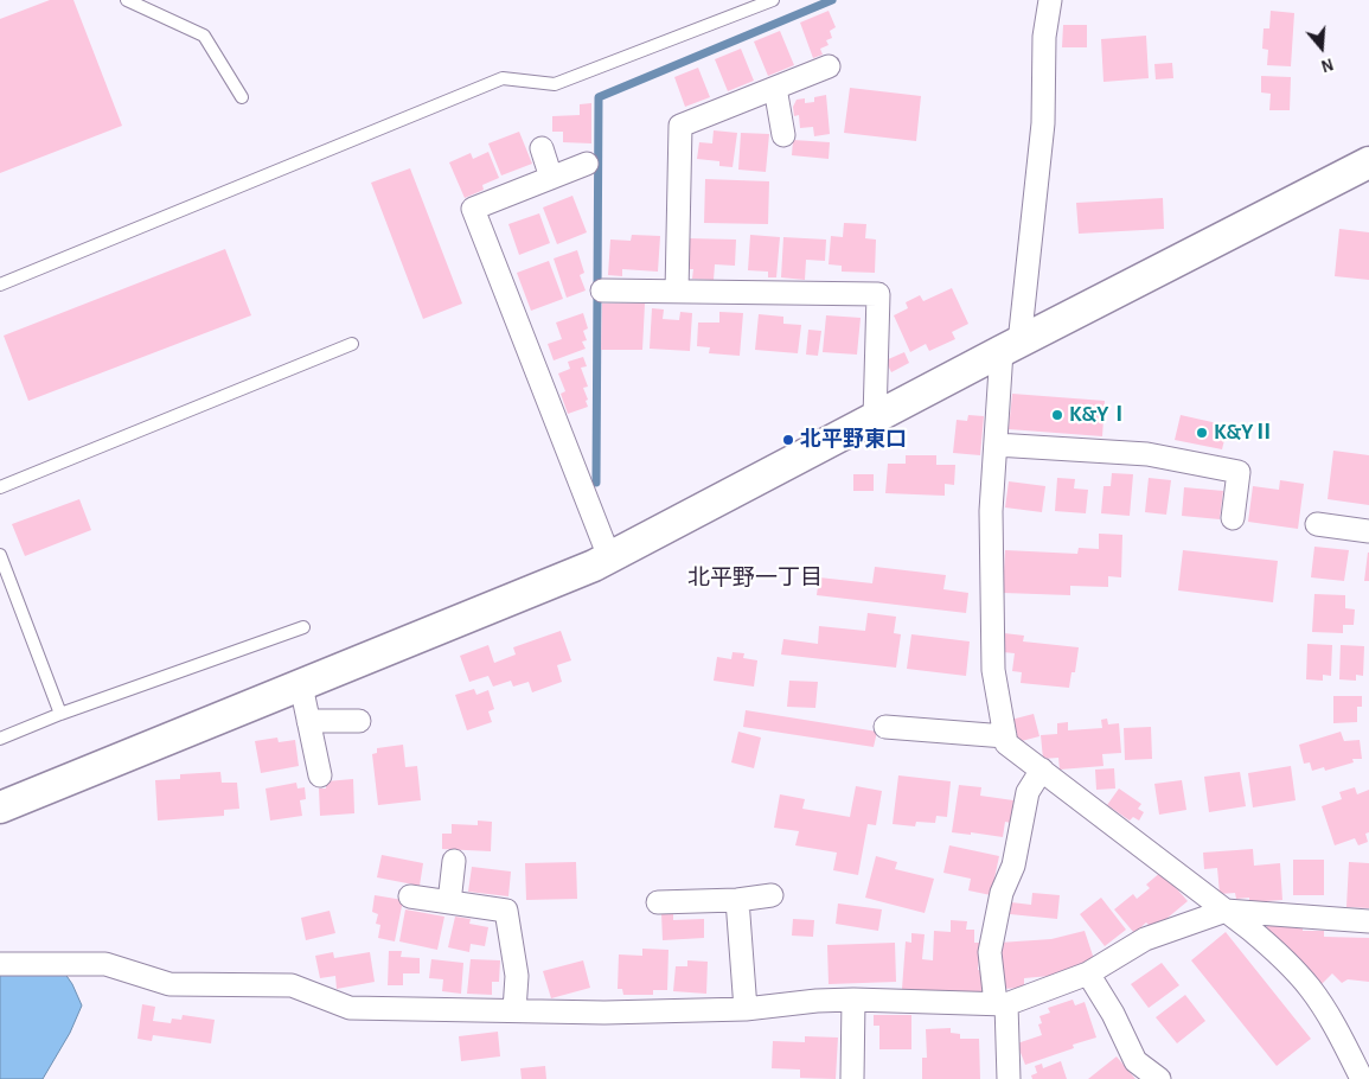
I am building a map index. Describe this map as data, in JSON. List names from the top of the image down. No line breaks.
{"districts":["北平野一丁目"],"places":["K&YⅠ","K&YⅡ","北平野東口"],"north":"bottom"}
